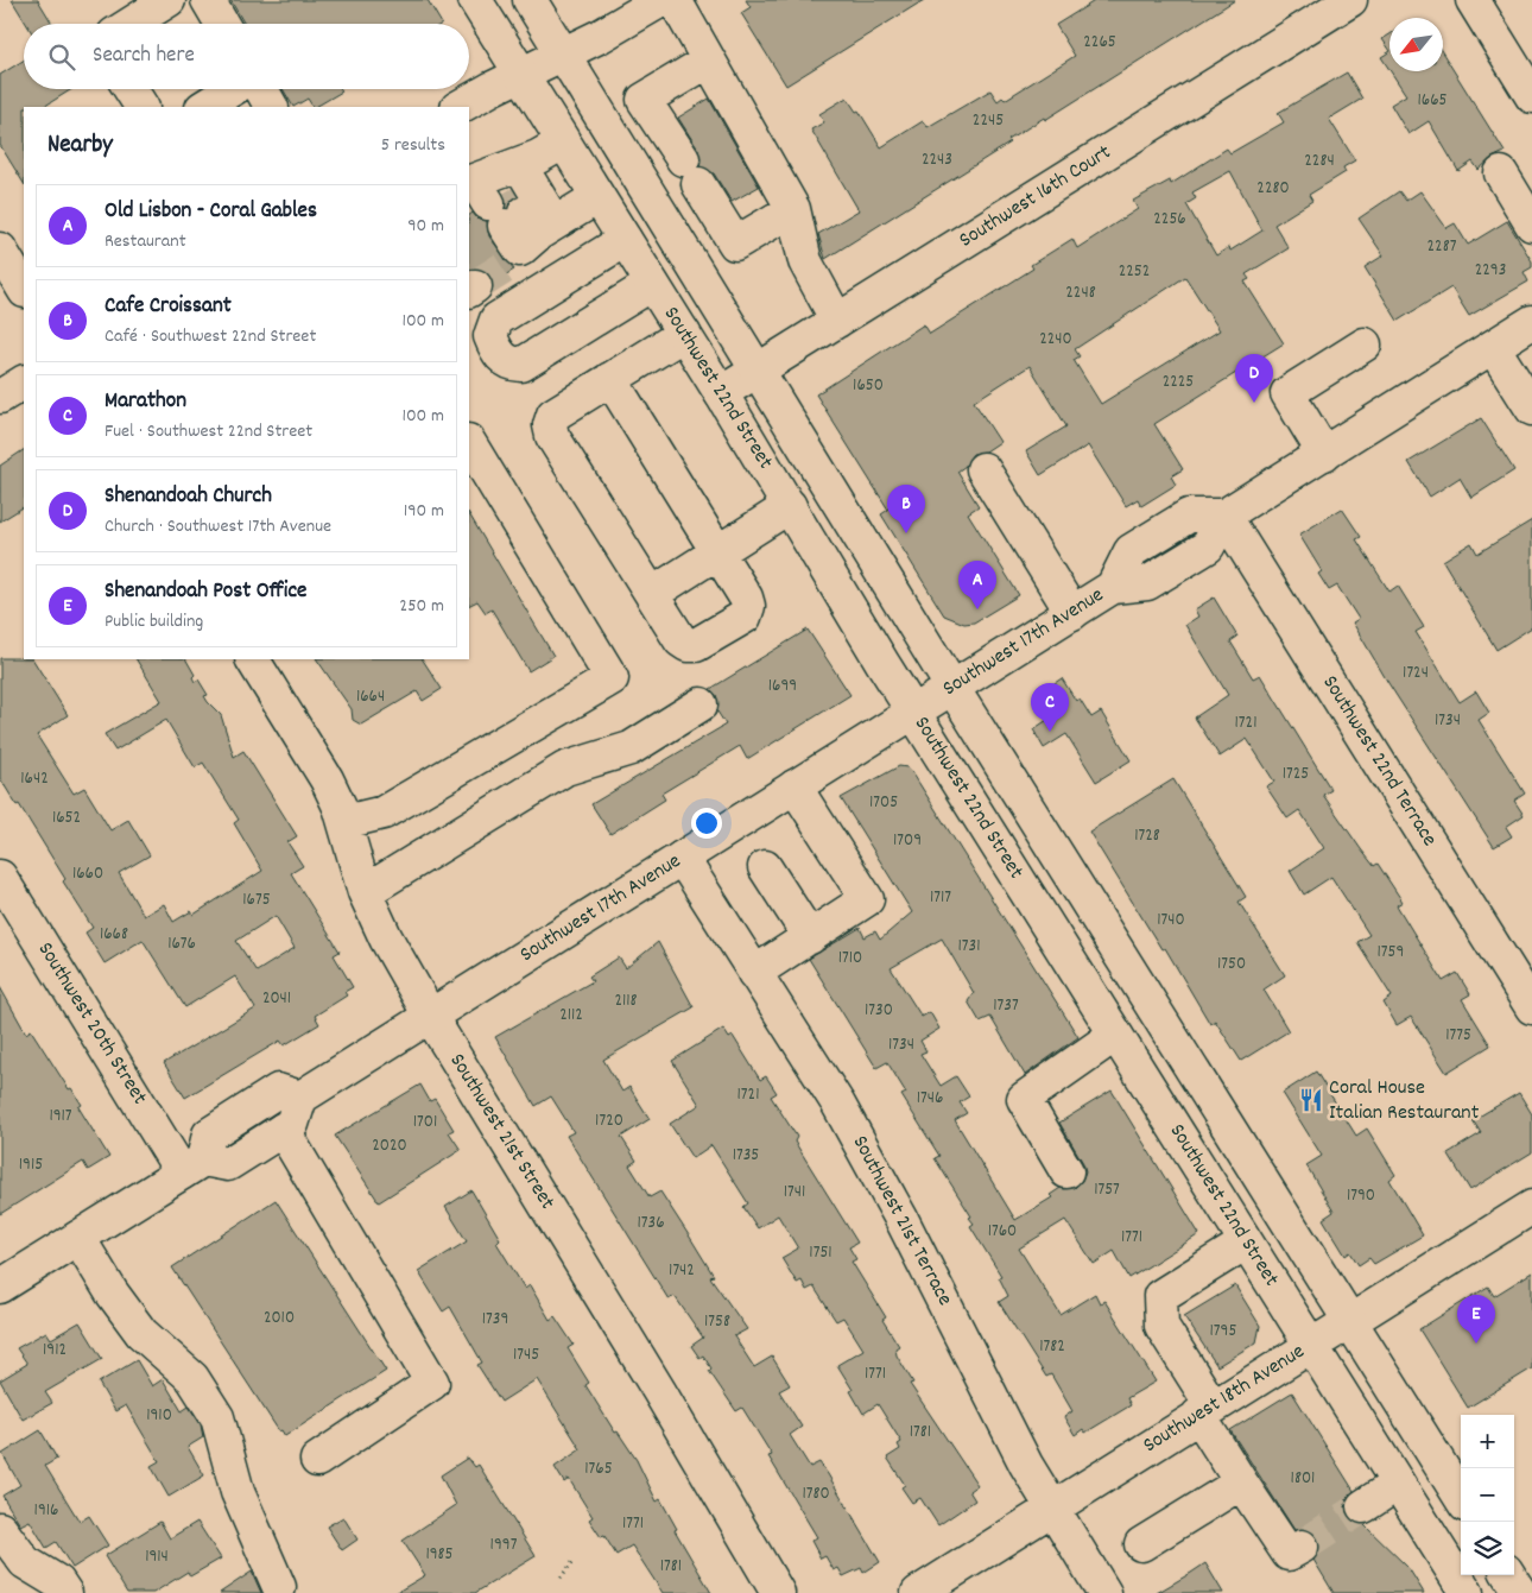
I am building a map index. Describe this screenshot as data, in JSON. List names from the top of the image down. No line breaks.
{"streets":{"main road":["Southwest 16th Court","Southwest 22nd Street","Southwest 17th Avenue","Southwest 22nd Terrace","Southwest 20th Street","Southwest 21st Street","Southwest 21st Terrace","Southwest 18th Avenue"]},"crossings":[["Southwest 16th Court","Southwest 22nd Street"],["Southwest 22nd Street","Southwest 17th Avenue"],["Southwest 22nd Street","Southwest 18th Avenue"],["Southwest 17th Avenue","Southwest 22nd Terrace"],["Southwest 17th Avenue","Southwest 21st Street"],["Southwest 17th Avenue","Southwest 21st Terrace"],["Southwest 21st Terrace","Southwest 18th Avenue"]],"places":{"restaurant":["Coral House Italian Restaurant"]},"house_numbers":["2265","1665","2245","2243","2284","2280","2256","2287","2293","2252","2248","2240","2225","1650","1724","1699","1664","1734","1721","1725","1642","1705","1652","1728","1709","1660","1717","1675","1740","1668","1676","1731","1759","1710","1750","2041","2118","1737","1730","2112","1775","1734","1721","1746","1917","1720","1701","2020","1735","1915","1757","1741","1790","1736","1760","1771","1751","1742","2010","1739","1758","1795","1782","1912","1745","1771","1910","1781","1765","1801","1780","1916","1771","1997","1985","1914","1781"],"north":"bottom left","page":{"search":"Search here","heading":["Nearby","5 results"],"list":[{"mark":"A","name":"Old Lisbon - Coral Gables","note":"Restaurant","value":"90 m"},{"mark":"B","name":"Cafe Croissant","note":"Café · Southwest 22nd Street","value":"100 m"},{"mark":"C","name":"Marathon","note":"Fuel · Southwest 22nd Street","value":"100 m"},{"mark":"D","name":"Shenandoah Church","note":"Church · Southwest 17th Avenue","value":"190 m"},{"mark":"E","name":"Shenandoah Post Office","note":"Public building","value":"250 m"}],"pins":["D","B","A","C","E"],"map_buttons":["+","−"]}}
